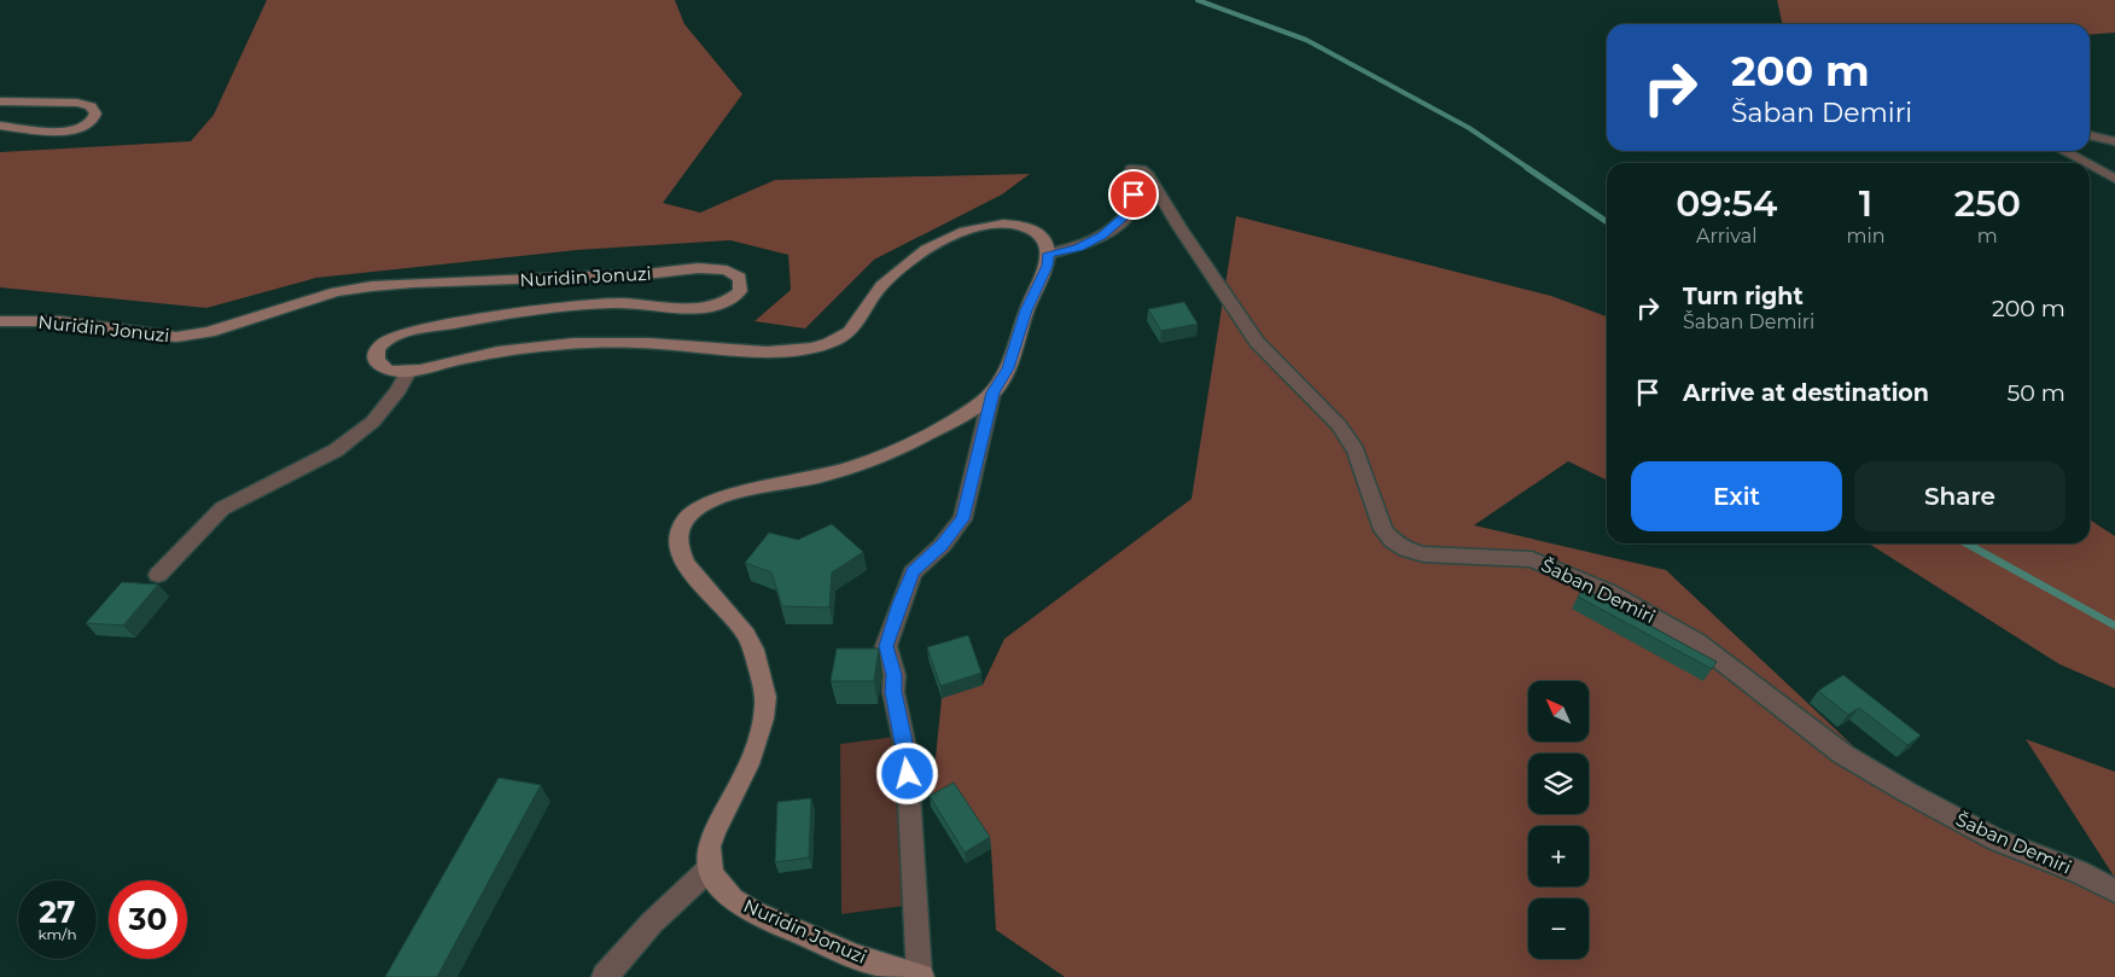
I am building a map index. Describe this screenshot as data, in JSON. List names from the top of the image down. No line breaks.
{"streets":{"street":["Nuridin Jonuzi","Šaban Demiri"]},"crossings":[["Nuridin Jonuzi","Šaban Demiri"]],"north":"top left","page":{"turn":["200 m","Šaban Demiri"],"eta":["09:54","Arrival","1","min","250","m"],"list":[{"name":"Turn right","note":"Šaban Demiri","value":"200 m"},{"name":"Arrive at destination","value":"50 m"}],"buttons":["Exit","Share"],"map_buttons":["+","−"],"speed":"27 km/h","limit":"30"}}
